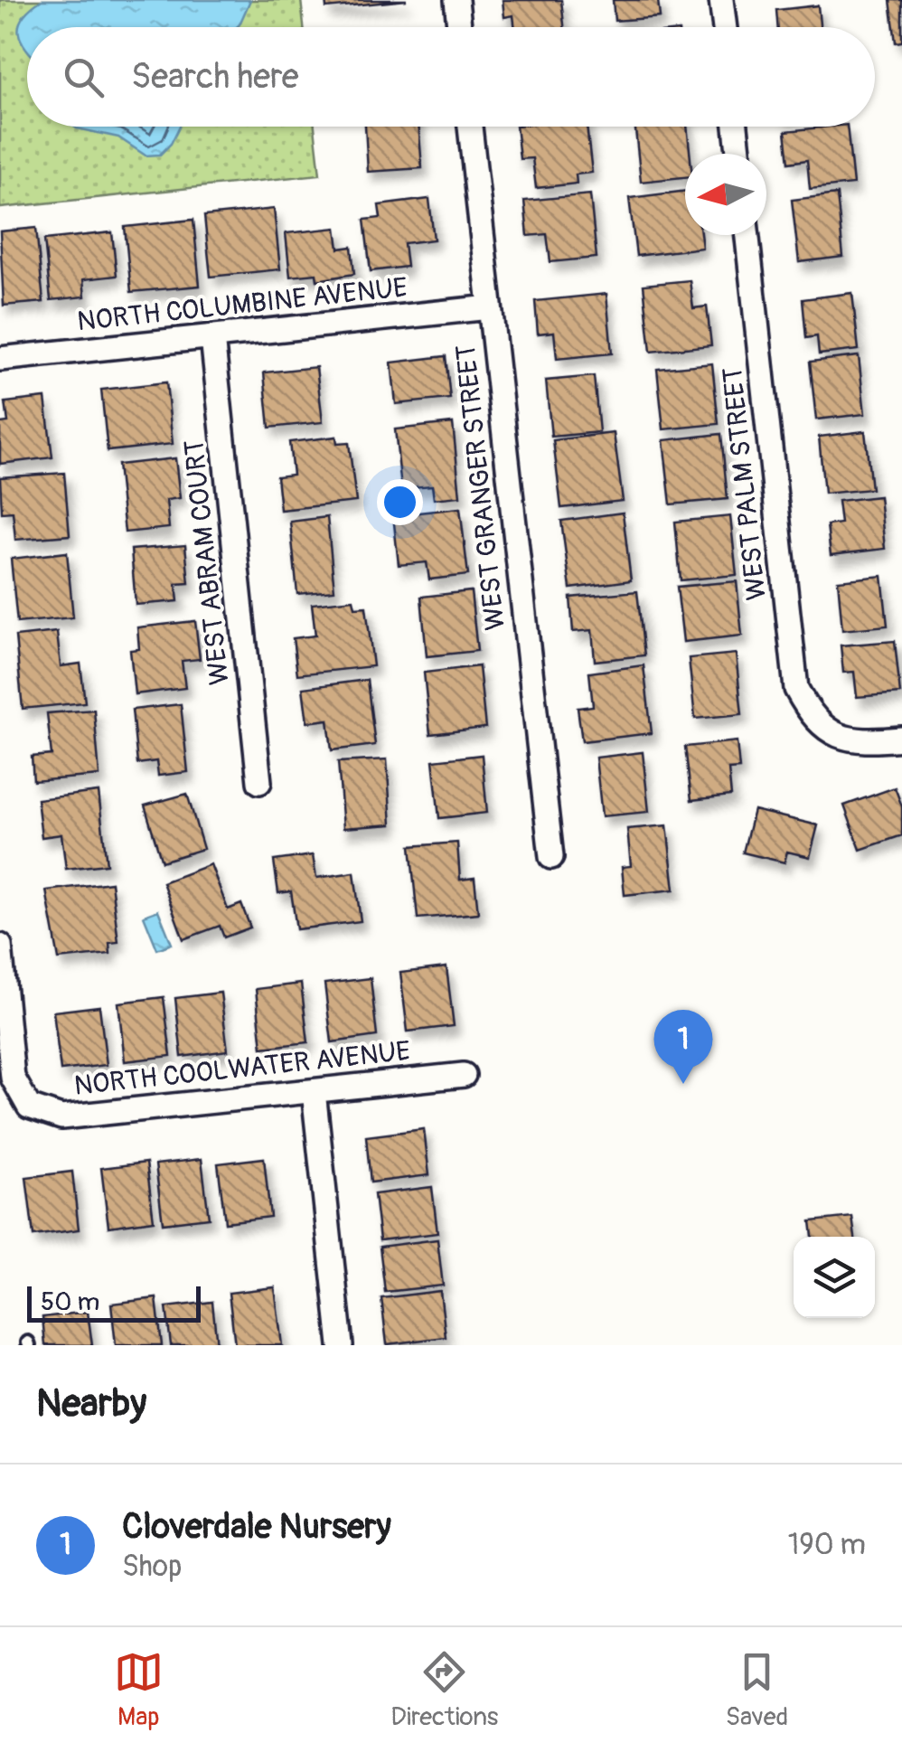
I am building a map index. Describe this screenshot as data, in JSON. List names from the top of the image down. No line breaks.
{"streets":{"street":["NORTH COLUMBINE AVENUE","WEST PALM STREET","WEST GRANGER STREET","WEST ABRAM COURT","NORTH COOLWATER AVENUE"]},"crossings":[["NORTH COLUMBINE AVENUE","WEST GRANGER STREET"],["NORTH COLUMBINE AVENUE","WEST ABRAM COURT"]],"scale_bar":"50 m","north":"left","page":{"search":"Search here","pins":"1","scale":"50 m","heading":"Nearby","list":[{"mark":"1","name":"Cloverdale Nursery","note":"Shop","value":"190 m"}],"nav":["Map","Directions","Saved"]}}
